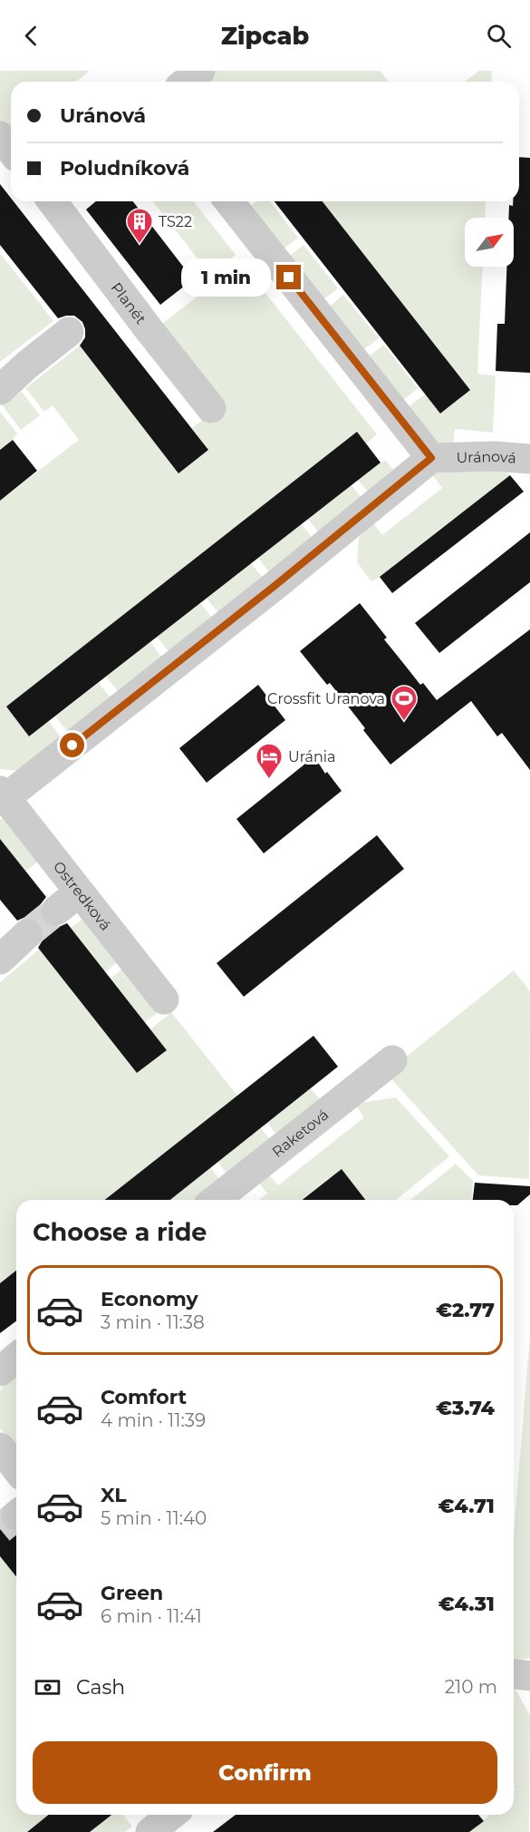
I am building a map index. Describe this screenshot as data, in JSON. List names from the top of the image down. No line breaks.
{"streets":{"street":["Planét","Uránová","Ostredková","Raketová"]},"places":{"building":["TS22"],"sports":["Crossfit Uranova"],"hotel":["Uránia"]},"north":"top right","page":{"header":"Zipcab","banner":["Uránová","Poludníková"],"bubble":"1 min","heading":"Choose a ride","list":[{"name":"Economy","note":"3 min · 11:38","value":"€2.77"},{"name":"Comfort","note":"4 min · 11:39","value":"€3.74"},{"name":"XL","note":"5 min · 11:40","value":"€4.71"},{"name":"Green","note":"6 min · 11:41","value":"€4.31"}],"pay":["Cash","210 m"],"buttons":"Confirm"}}
